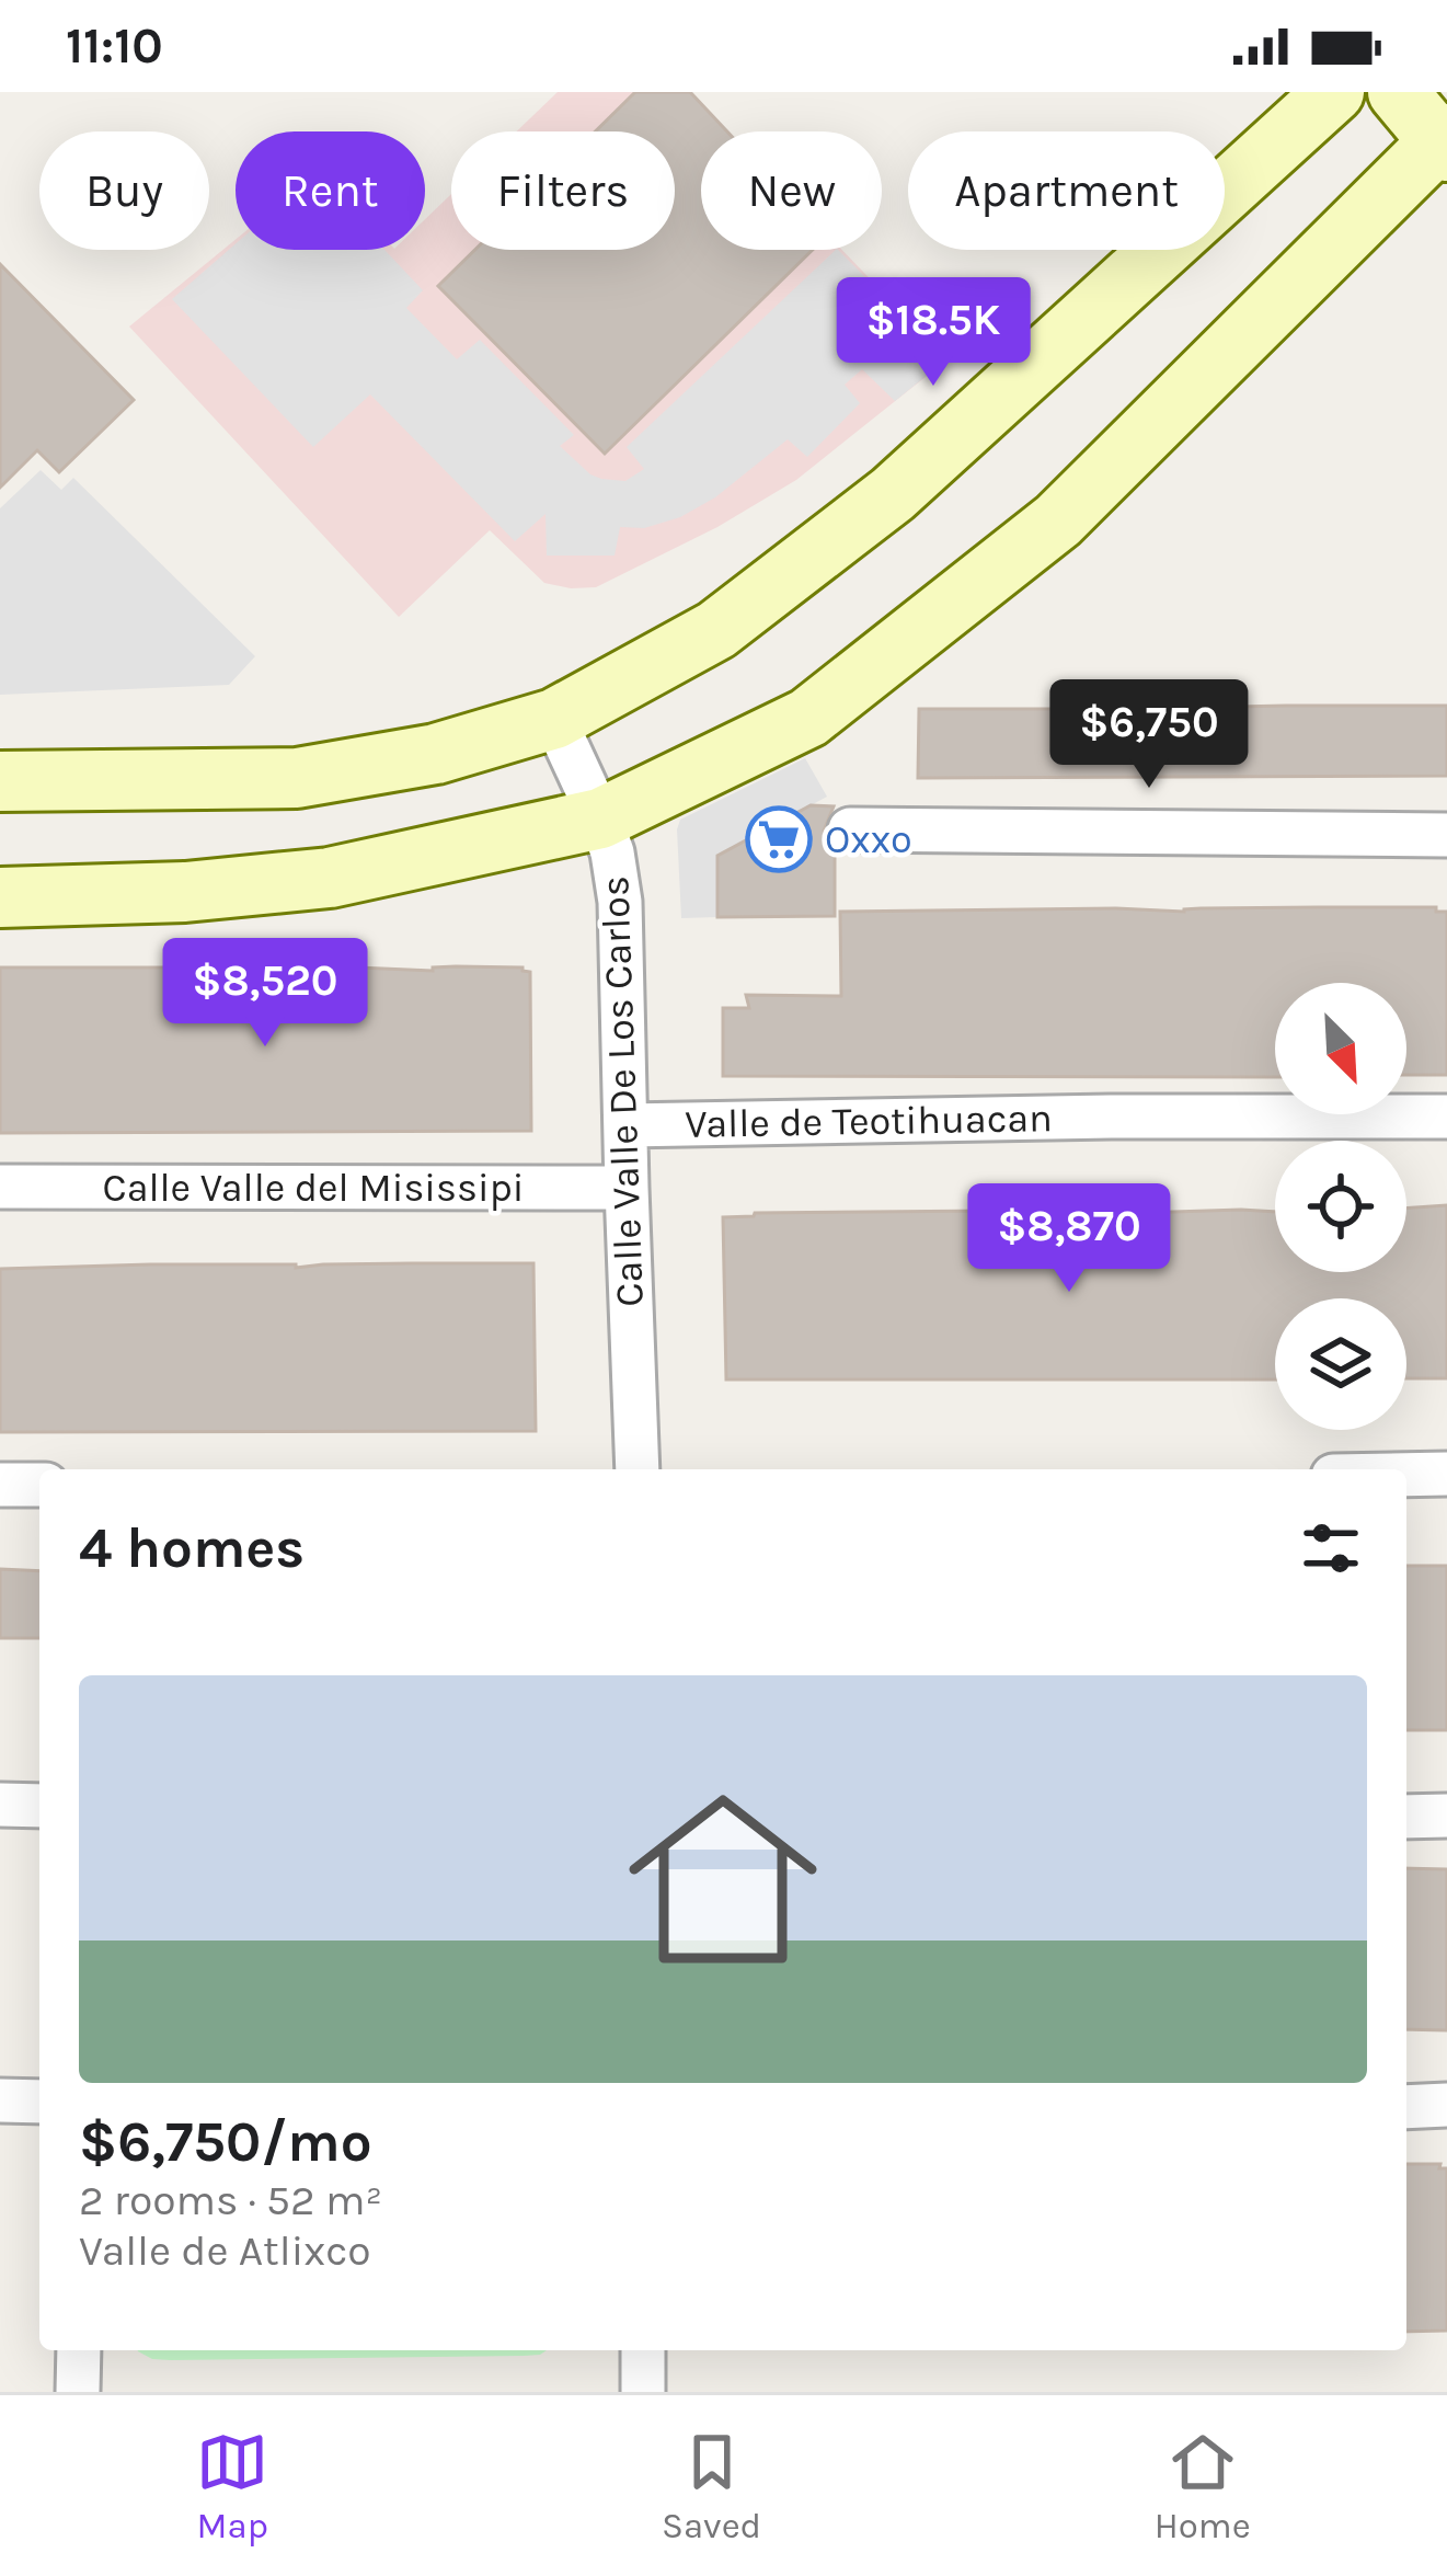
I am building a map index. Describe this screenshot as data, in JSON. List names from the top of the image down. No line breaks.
{"streets":{"street":["Calle Valle De Los Carlos","Valle de Teotihuacan","Calle Valle del Misissipi"]},"crossings":[["Calle Valle De Los Carlos","Valle de Teotihuacan"],["Calle Valle De Los Carlos","Calle Valle del Misissipi"]],"places":{"supermarket":["Oxxo"]},"north":"bottom right","page":{"status":"11:10","chip":["Buy","Rent","Filters","New","Apartment"],"price":["$18.5K","$6,750","$8,520","$8,870"],"heading":"4 homes","list":[{"name":"$6,750/mo","note":"2 rooms · 52 m² · Valle de Atlixco"}],"tabs":["Map","Saved","Home"]}}
